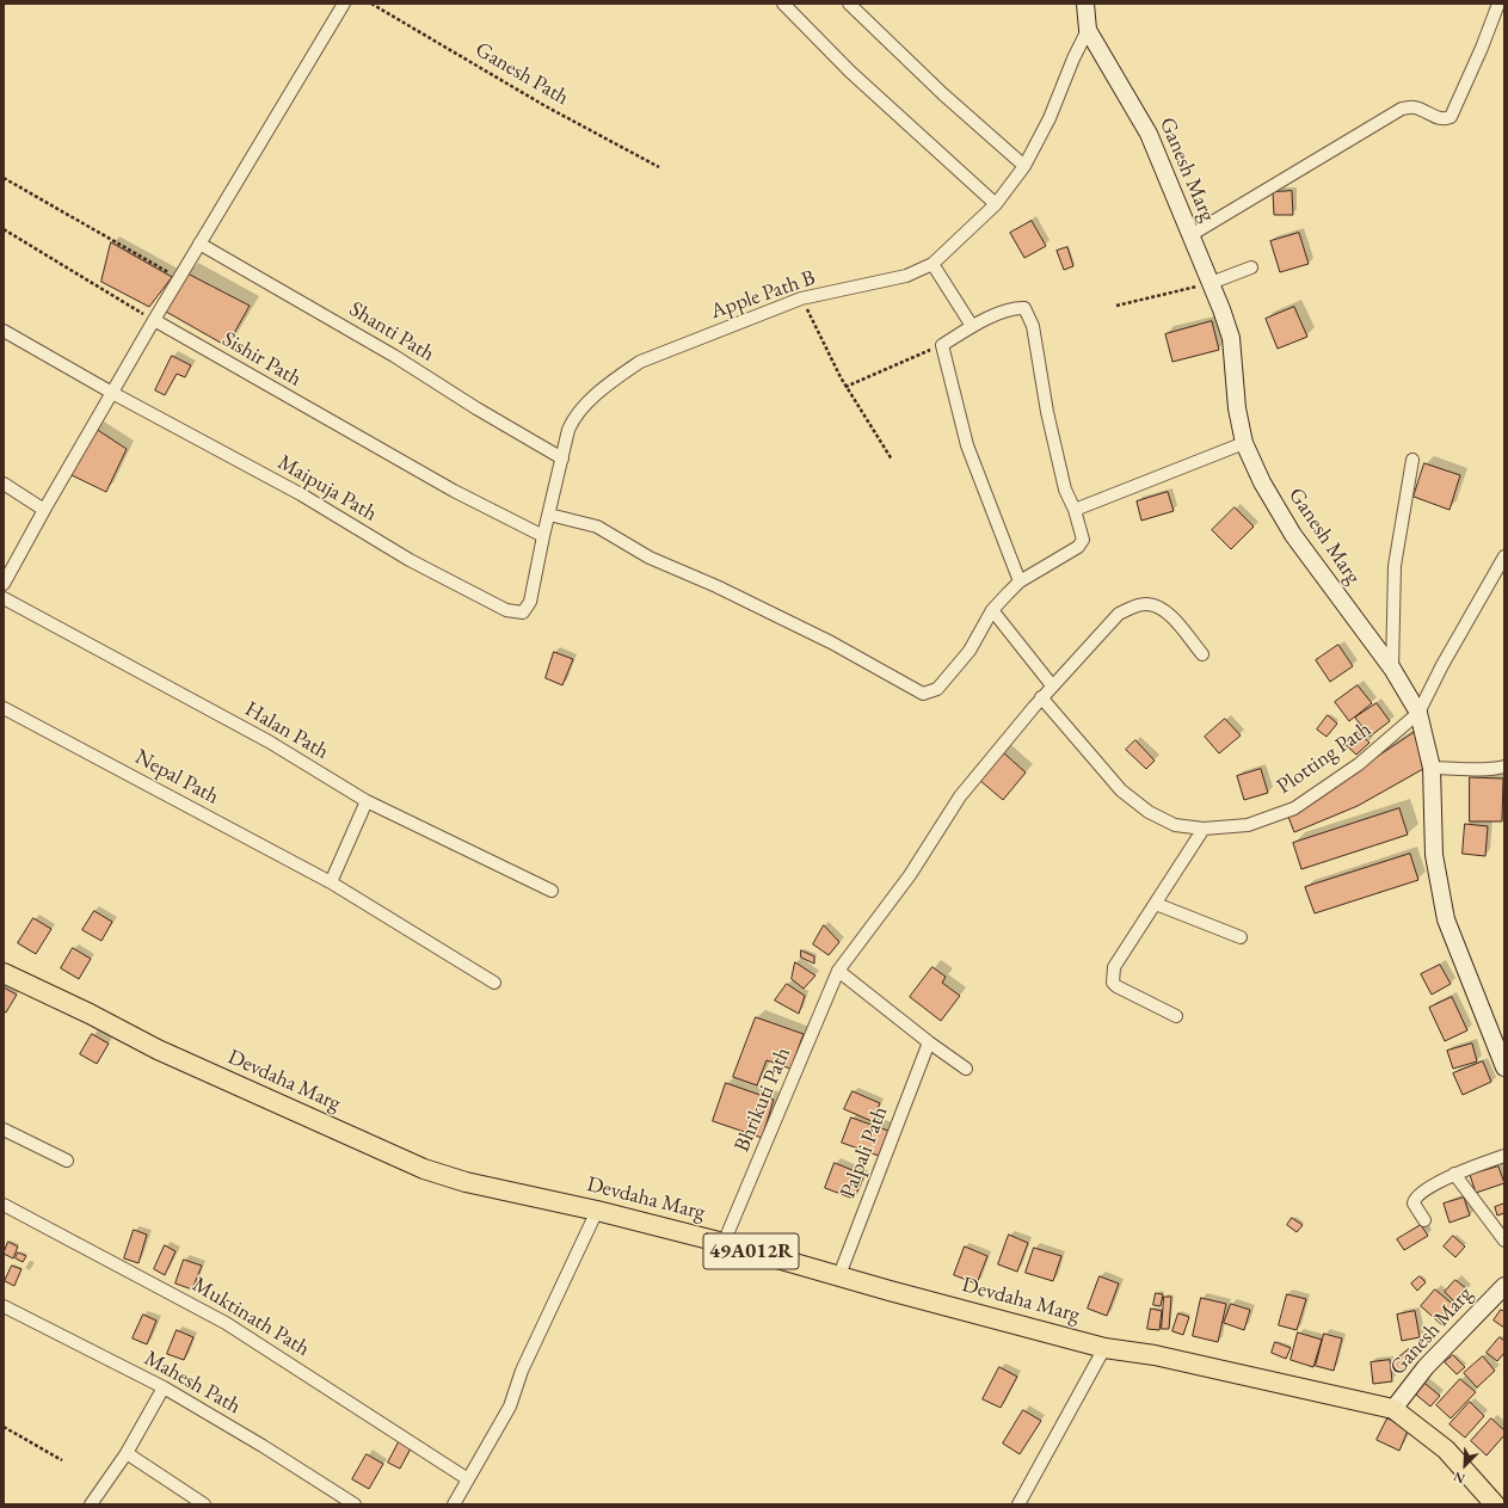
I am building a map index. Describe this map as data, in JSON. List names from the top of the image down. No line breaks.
{"streets":{"main road":["Devdaha Marg","49A012R"],"street":["Ganesh Marg","Apple Path B","Shanti Path","Sishir Path","Maipuja Path","Halan Path","Plotting Path","Nepal Path","Bhrikuti Path","Palpali Path","Muktinath Path","Mahesh Path"],"path":["Ganesh Path"]},"crossings":[["Ganesh Marg","Apple Path B"],["Ganesh Marg","Plotting Path"],["Ganesh Marg","Devdaha Marg"],["Apple Path B","Shanti Path"],["Apple Path B","Sishir Path"],["Apple Path B","Maipuja Path"],["Plotting Path","Bhrikuti Path"],["Devdaha Marg","Bhrikuti Path"],["Devdaha Marg","Palpali Path"]],"north":"bottom left"}
